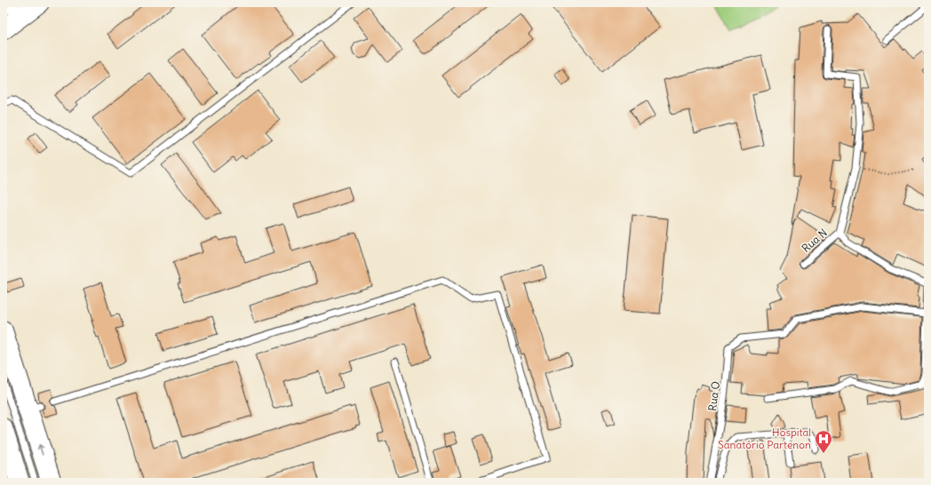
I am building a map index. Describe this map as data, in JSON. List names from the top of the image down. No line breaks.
{"streets":{"lane":["Rua N","Rua O"]},"places":{"hospital":["Hospital Sanatório Partenon"]}}
